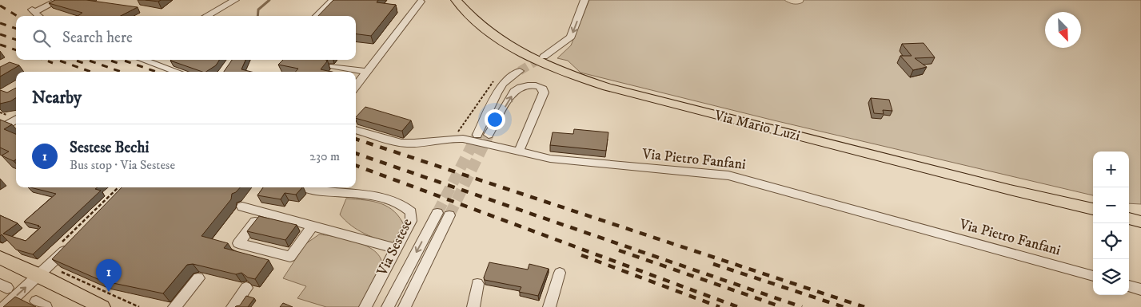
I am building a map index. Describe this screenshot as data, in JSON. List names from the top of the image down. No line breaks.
{"streets":{"main road":["Via Mario Luzi"],"street":["Via Pietro Fanfani","Via Sestese"]},"north":"bottom right","page":{"search":"Search here","heading":"Nearby","list":[{"mark":"1","name":"Sestese Bechi","note":"Bus stop · Via Sestese","value":"230 m"}],"map_buttons":["+","−"],"pins":"1"}}
